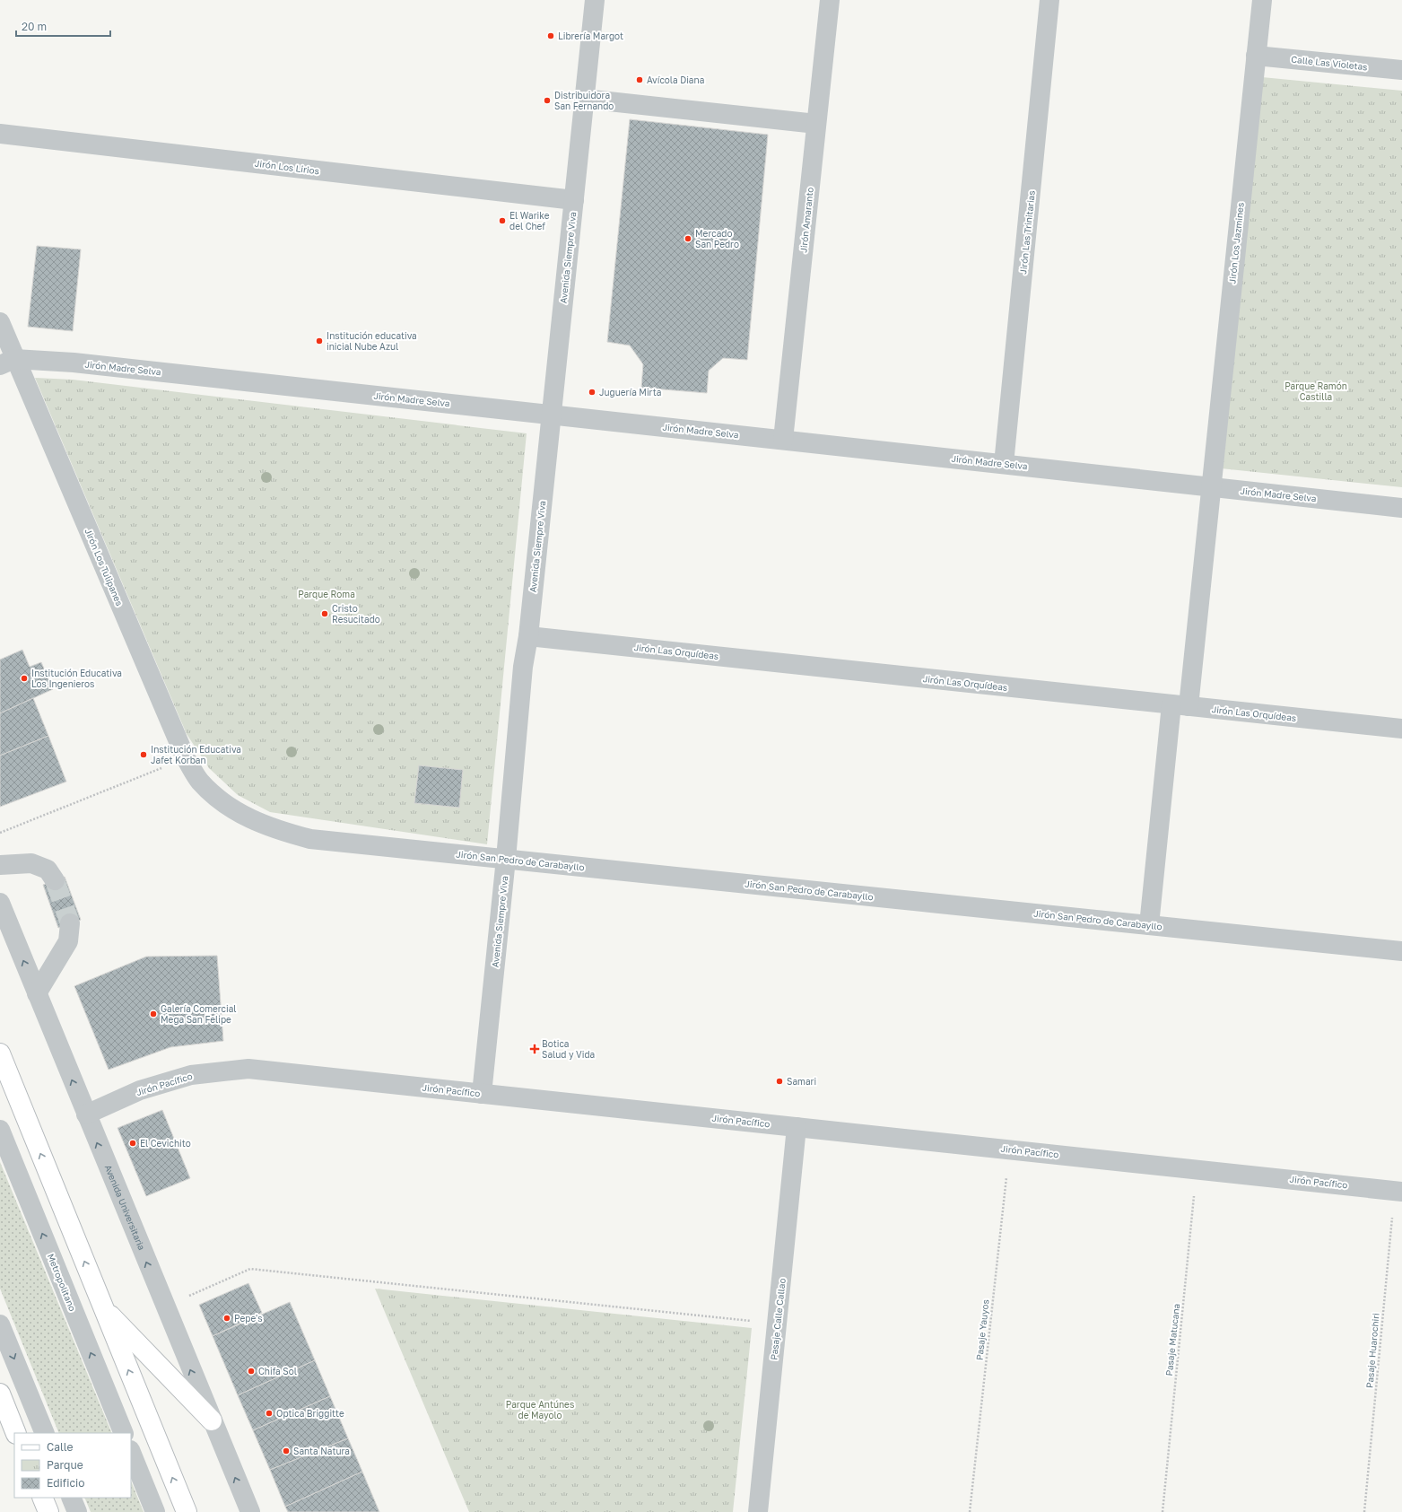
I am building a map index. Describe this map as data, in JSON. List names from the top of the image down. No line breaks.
{"streets":{"street":["Calle Las Violetas","Jirón Los Lirios","Jirón Amaranto","Jirón Las Trinitarias","Jirón Los Jazmines","Avenida Siempre Viva","Jirón Madre Selva","Jirón Los Tulipanes","Jirón Las Orquídeas","Jirón San Pedro de Carabayllo","Jirón Pacífico","Avenida Universitaria","Metropolitano","Pasaje Calle Callao"],"path":["Pasaje Yauyos","Pasaje Matucana","Pasaje Huarochiri"]},"crossings":[["Calle Las Violetas","Jirón Los Jazmines"],["Jirón Los Lirios","Avenida Siempre Viva"],["Jirón Amaranto","Jirón Madre Selva"],["Jirón Las Trinitarias","Jirón Madre Selva"],["Jirón Los Jazmines","Jirón Madre Selva"],["Jirón Los Jazmines","Jirón Las Orquídeas"],["Jirón Los Jazmines","Jirón San Pedro de Carabayllo"],["Avenida Siempre Viva","Jirón Madre Selva"],["Avenida Siempre Viva","Jirón Las Orquídeas"],["Avenida Siempre Viva","Jirón San Pedro de Carabayllo"],["Avenida Siempre Viva","Jirón Pacífico"],["Jirón Madre Selva","Jirón Los Tulipanes"],["Jirón Los Tulipanes","Jirón San Pedro de Carabayllo"],["Jirón Pacífico","Avenida Universitaria"],["Jirón Pacífico","Pasaje Calle Callao"],["Jirón Pacífico","Pasaje Yauyos"],["Jirón Pacífico","Pasaje Matucana"],["Jirón Pacífico","Pasaje Huarochiri"]],"one_way":["Avenida Universitaria"],"parks":["Parque Ramón Castilla","Parque Roma","Parque Antúnes de Mayolo"],"places":{"other":["Librería Margot","Avícola Diana","Distribuidora San Fernando","El Warike del Chef","Mercado San Pedro","Institución educativa inicial Nube Azul","Juguería Mirta","Cristo Resucitado","Institución Educativa Los Ingenieros","Institución Educativa Jafet Korban","Galería Comercial Mega San Felipe","Samari","El Cevichito","Pepe's","Chifa Sol","Optica Briggitte","Santa Natura"],"health":["Botica Salud y Vida"]},"legend":["Calle","Parque","Edificio"],"scale_bar":"20 m"}
